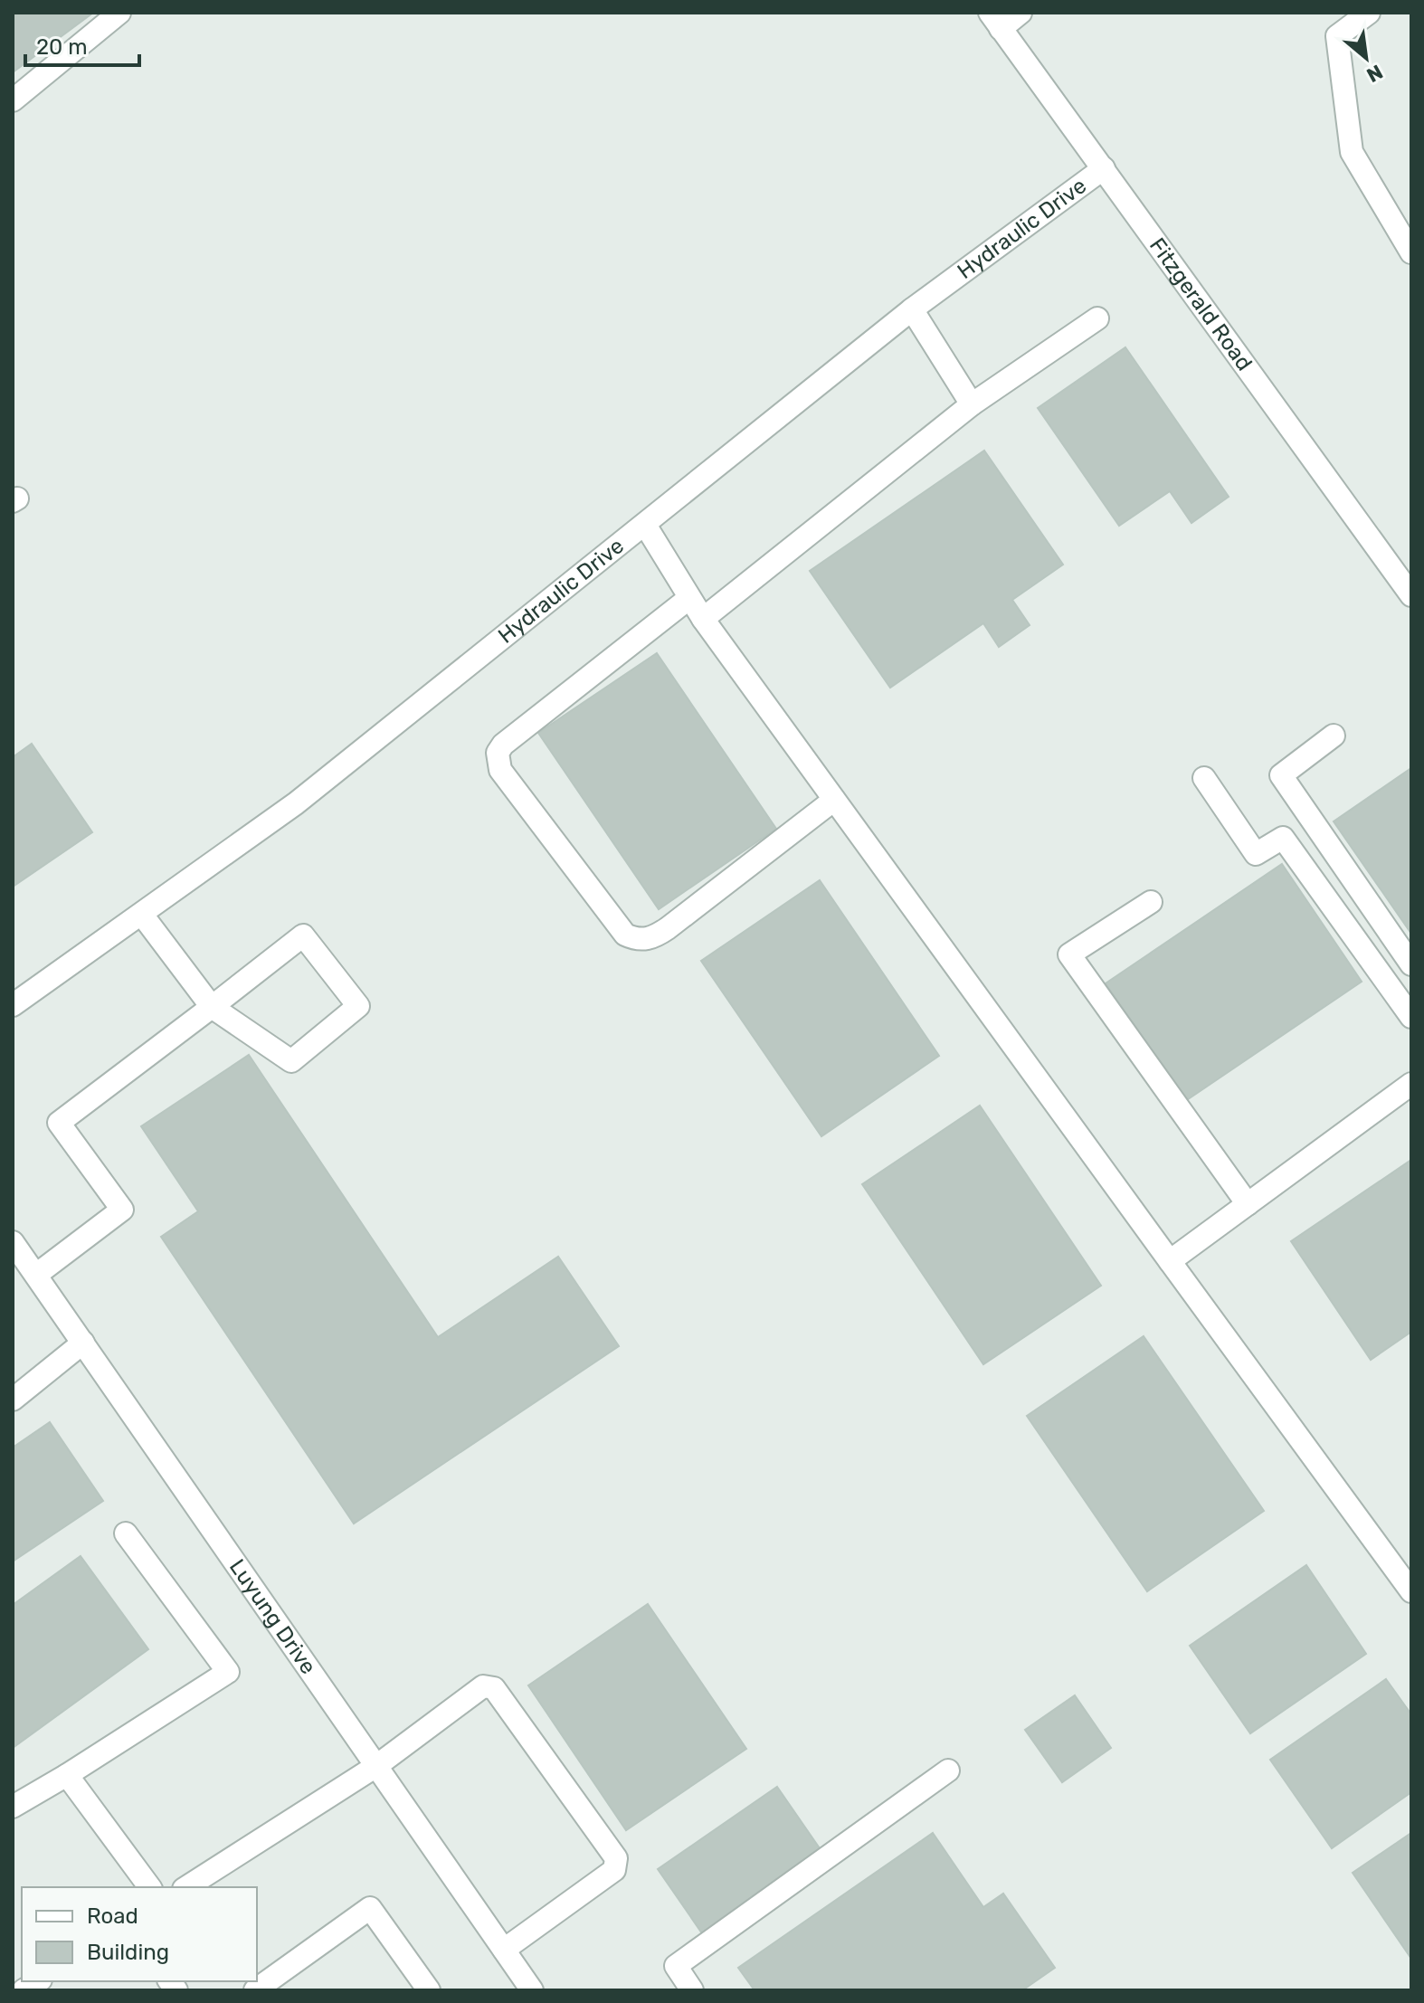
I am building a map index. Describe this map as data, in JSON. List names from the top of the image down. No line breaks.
{"streets":{"street":["Hydraulic Drive","Fitzgerald Road","Luyung Drive"]},"crossings":[["Hydraulic Drive","Fitzgerald Road"]],"legend":["Road","Building"],"scale_bar":"20 m","north":"bottom right"}
